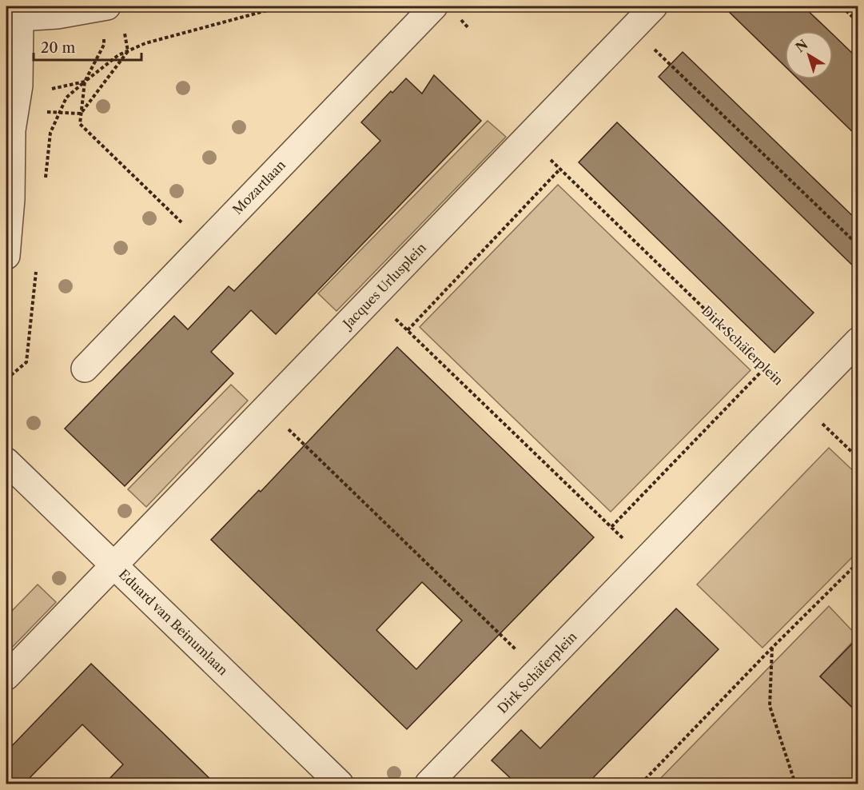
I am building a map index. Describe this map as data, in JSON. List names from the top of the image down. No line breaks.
{"streets":{"street":["Mozartlaan","Jacques Urlusplein","Dirk Schäferplein","Eduard van Beinumlaan"]},"crossings":[["Jacques Urlusplein","Dirk Schäferplein"],["Jacques Urlusplein","Eduard van Beinumlaan"]],"scale_bar":"20 m","north":"top left"}
